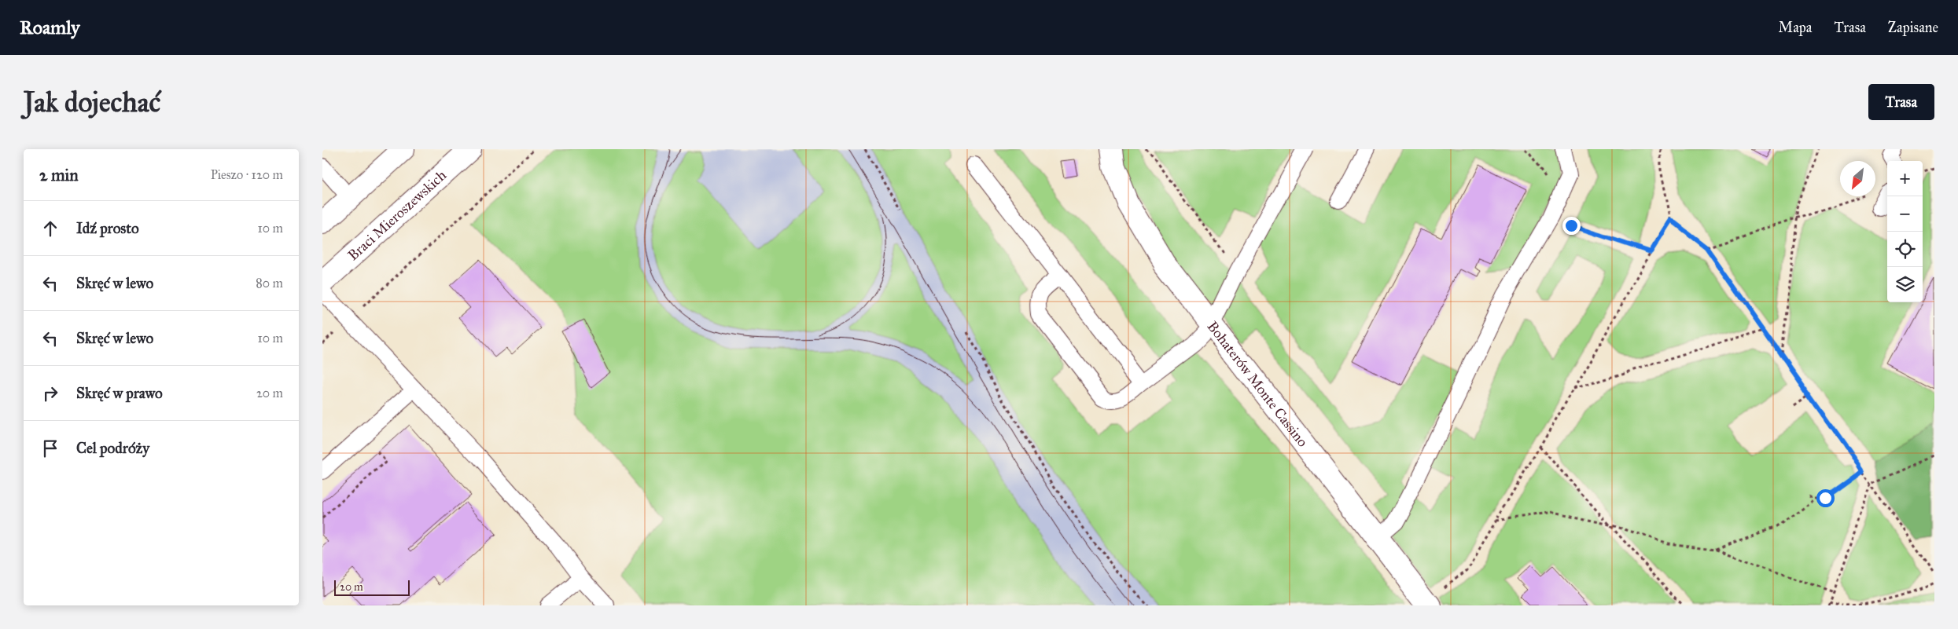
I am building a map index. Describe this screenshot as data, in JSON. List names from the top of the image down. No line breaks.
{"streets":{"street":["Braci Mieroszewskich","Bohaterów Monte Cassino"]},"scale_bar":"20 m","north":"bottom left","page":{"header":"Roamly","nav":["Mapa","Trasa","Zapisane"],"buttons":"Trasa","title":"Jak dojechać","heading":["2 min","Pieszo · 120 m"],"map_buttons":["+","−"],"list":[["Idź prosto","10 m"],["Skręć w lewo","80 m"],["Skręć w lewo","10 m"],["Skręć w prawo","20 m"],"Cel podróży"],"scale":"20 m"}}
